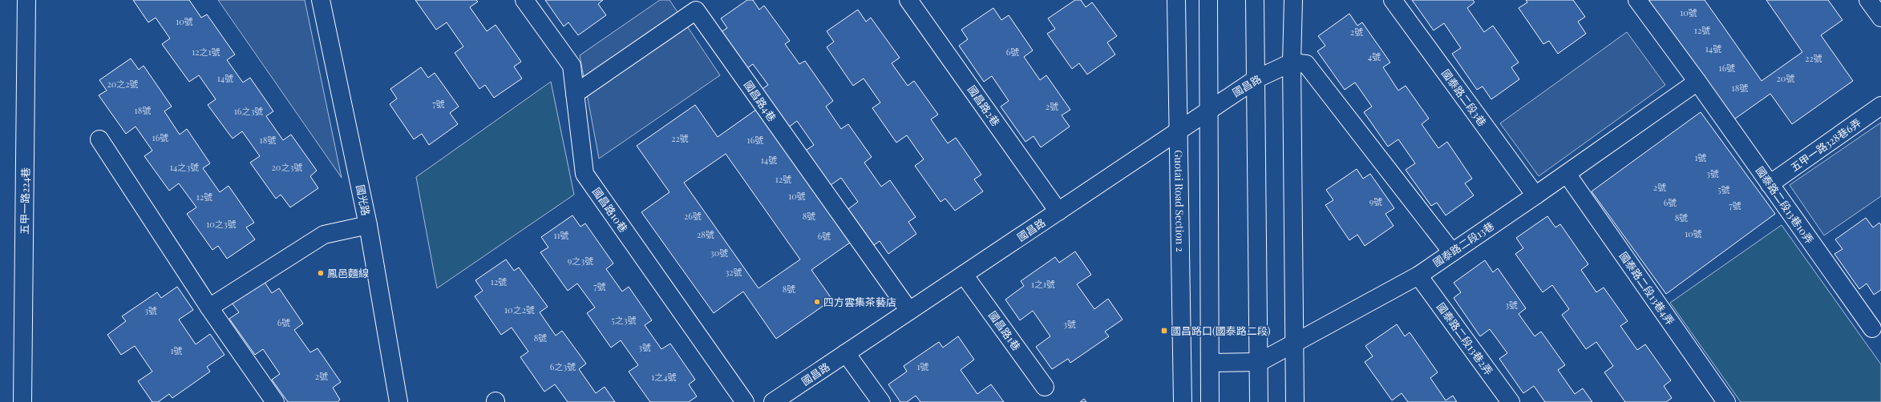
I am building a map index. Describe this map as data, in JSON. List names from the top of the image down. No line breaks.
{"streets":{"street":["國昌路","國泰路二段3巷","國昌路4巷","國昌路2巷","五甲一路328巷6弄","國光路","五甲一路224巷","Guotai Road Section 2","國泰路二段13巷10弄","國昌路10巷","國泰路二段13巷","國泰路二段13巷4弄","國昌路1巷","國泰路二段13巷2弄"]},"crossings":[["國昌路","國昌路4巷"],["國昌路","國昌路2巷"],["國昌路","Guotai Road Section 2"],["國昌路","國昌路1巷"],["國泰路二段3巷","國泰路二段13巷"],["國昌路4巷","國昌路10巷"],["五甲一路328巷6弄","國泰路二段13巷10弄"],["國泰路二段13巷10弄","國泰路二段13巷"],["國泰路二段13巷","國泰路二段13巷4弄"],["國泰路二段13巷","國泰路二段13巷2弄"]],"places":{"other":["鳳邑麵線","四方雲集茶藝店"],"transit":["國昌路口(國泰路二段)"]},"house_numbers":["10號","10號","12號","2號","14號","12之1號","6號","4號","22號","16號","14號","20號","20之2號","18號","7號","2號","18號","16之3號","16號","22號","18號","16號","1號","14號","14之3號","20之3號","3號","12號","2號","5號","10號","12號","9號","6號","7號","26號","8號","8號","10之3號","10號","28號","11號","6號","30號","9之3號","32號","12號","1之1號","7號","8號","3號","10之2號","3號","5之3號","6號","3號","8號","3號","1號","6之3號","1號","2號","1之4號"]}
